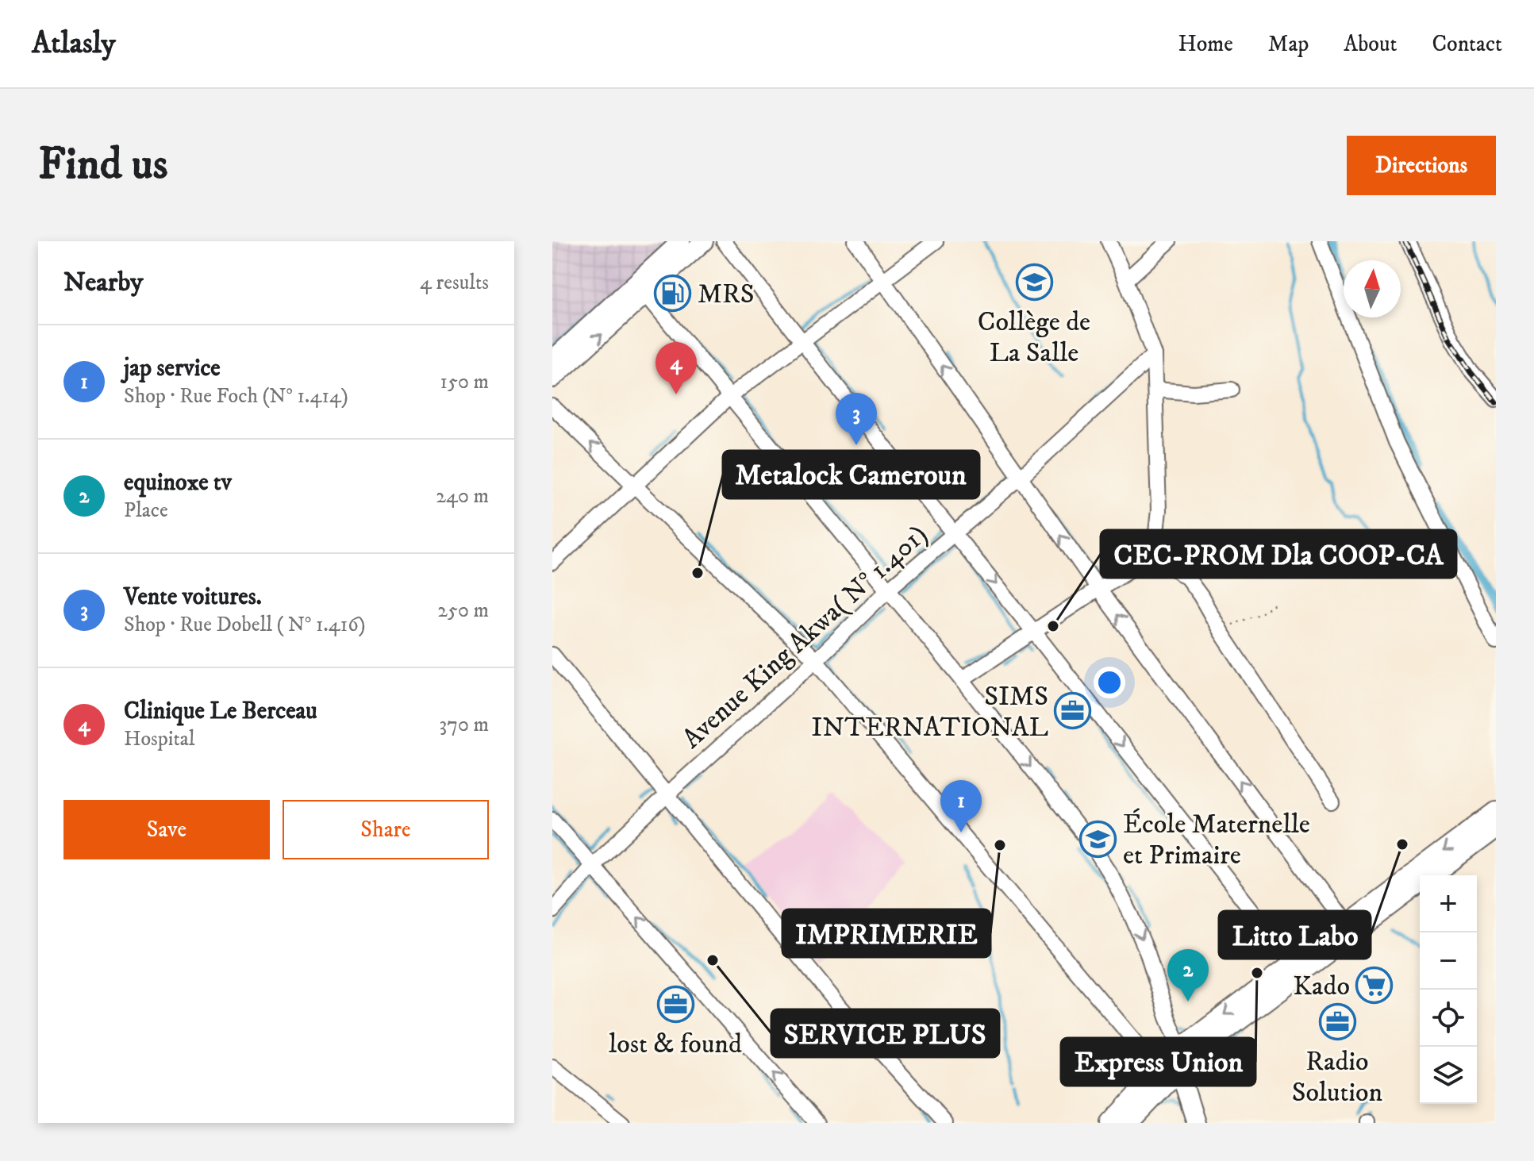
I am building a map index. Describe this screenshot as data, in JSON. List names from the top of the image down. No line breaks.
{"streets":{"street":["Avenue King Akwa( N° 1.401)"]},"places":{"school or university":["Collège de La Salle","École Maternelle et Primaire"],"fuel station":["MRS"],"other":["Metalock Cameroun","CEC-PROM Dla COOP-CA","Litto Labo","IMPRIMERIE","SERVICE PLUS","Express Union"],"office":["SIMS INTERNATIONAL","lost & found","Radio Solution"],"supermarket":["Kado"]},"north":"top","page":{"header":"Atlasly","nav":["Home","Map","About","Contact"],"buttons":["Directions",["Save","Share"]],"title":"Find us","heading":["Nearby","4 results"],"list":[{"mark":"1","name":"jap service","note":"Shop · Rue Foch (N° 1.414)","value":"150 m"},{"mark":"2","name":"equinoxe tv","note":"Place","value":"240 m"},{"mark":"3","name":"Vente voitures.","note":"Shop · Rue Dobell ( N° 1.416)","value":"250 m"},{"mark":"4","name":"Clinique Le Berceau","note":"Hospital","value":"370 m"}],"pins":["4","3","1","2"],"map_buttons":["+","−"]}}
